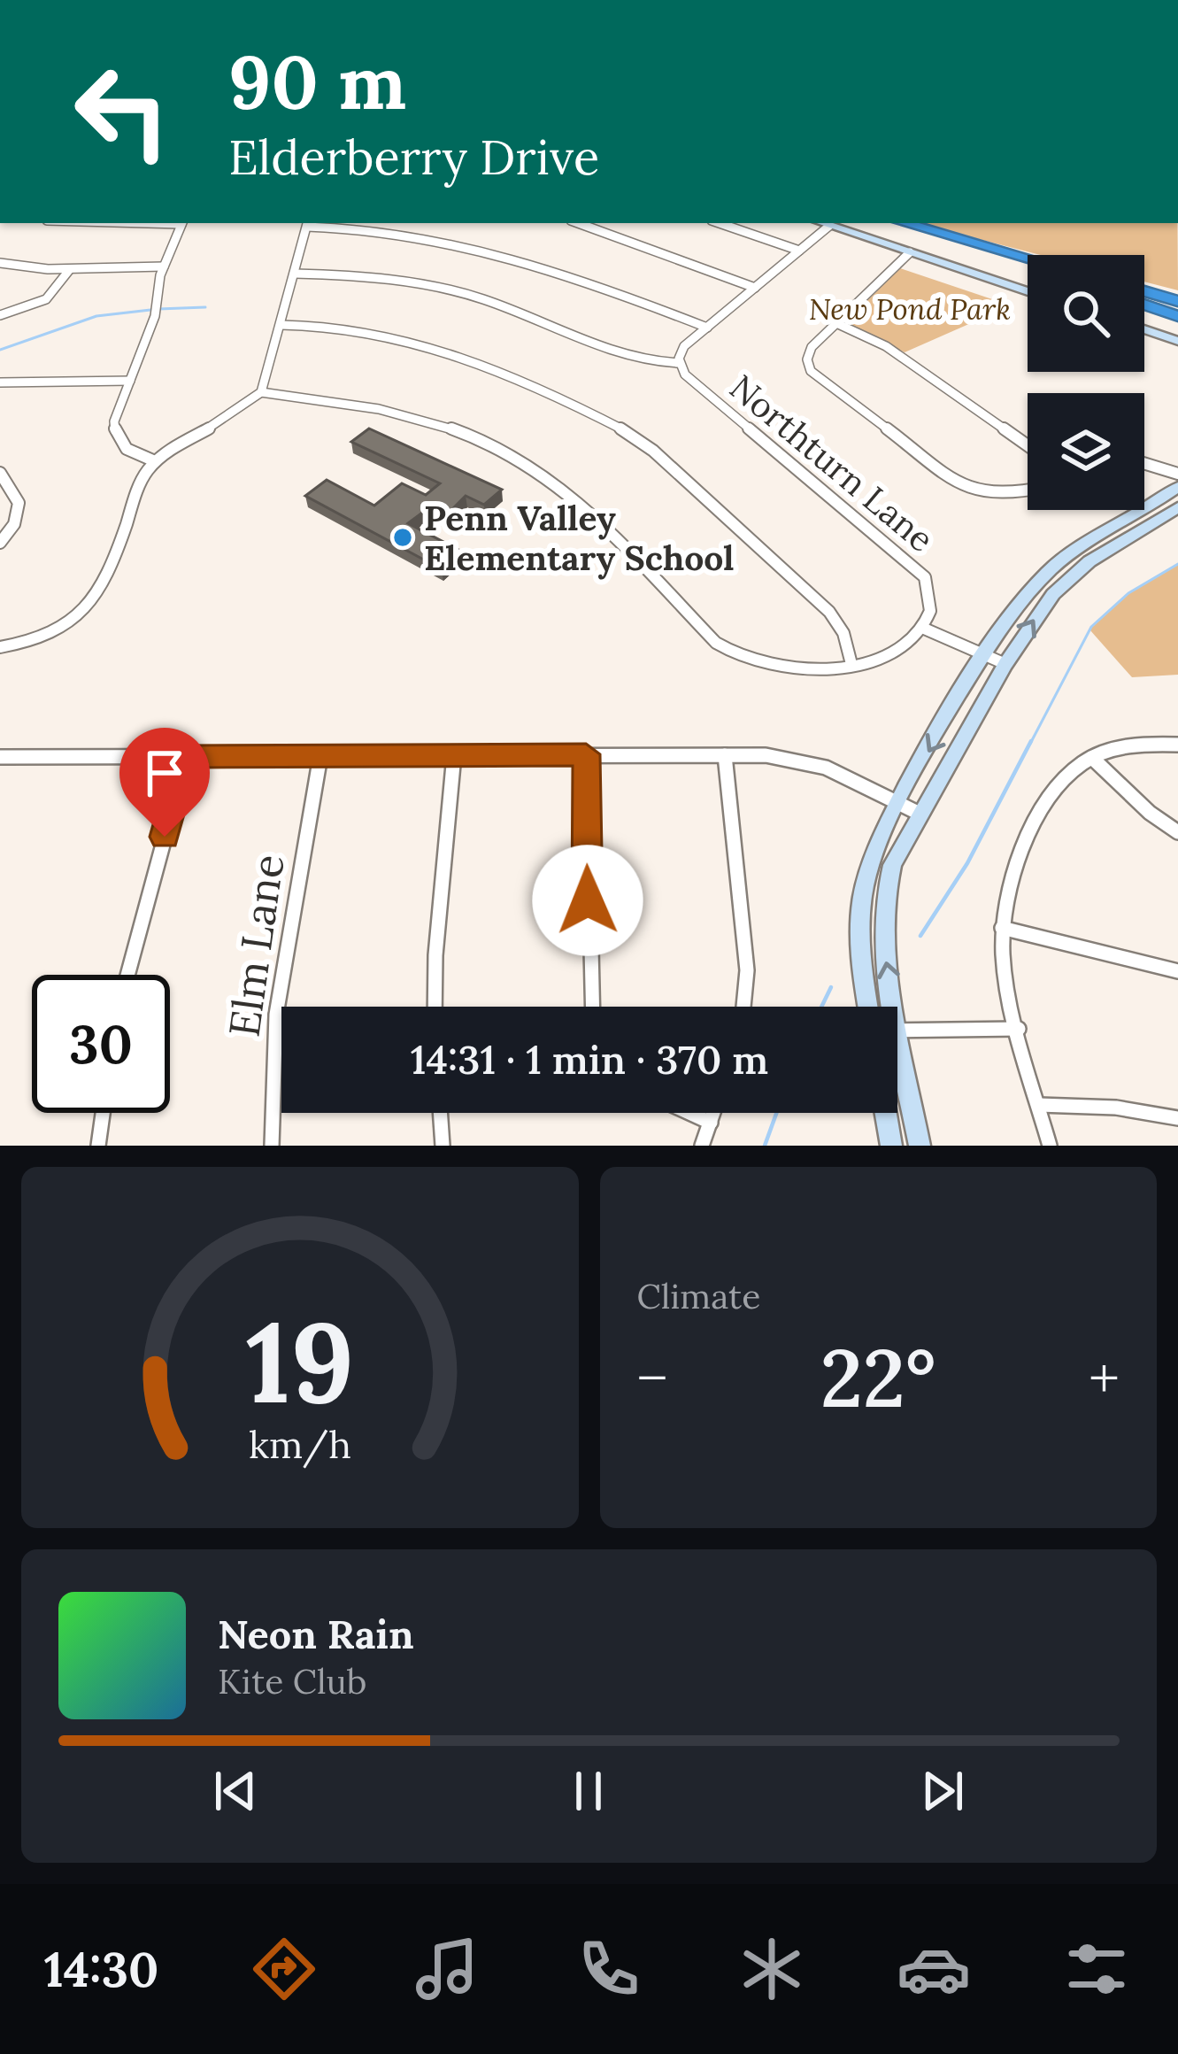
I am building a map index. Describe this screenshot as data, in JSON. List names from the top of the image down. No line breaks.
{"streets":{"street":["Northturn Lane","Elm Lane"]},"parks":["New Pond Park"],"places":["Penn Valley Elementary School"],"page":{"turn":["90 m","Elderberry Drive"],"limit":"30","trip":"14:31 · 1 min · 370 m","tile":"Climate","heat":["−","22°","+"],"song":["Neon Rain","Kite Club"],"tabs":"14:30","gauge":["19","km/h"]}}
